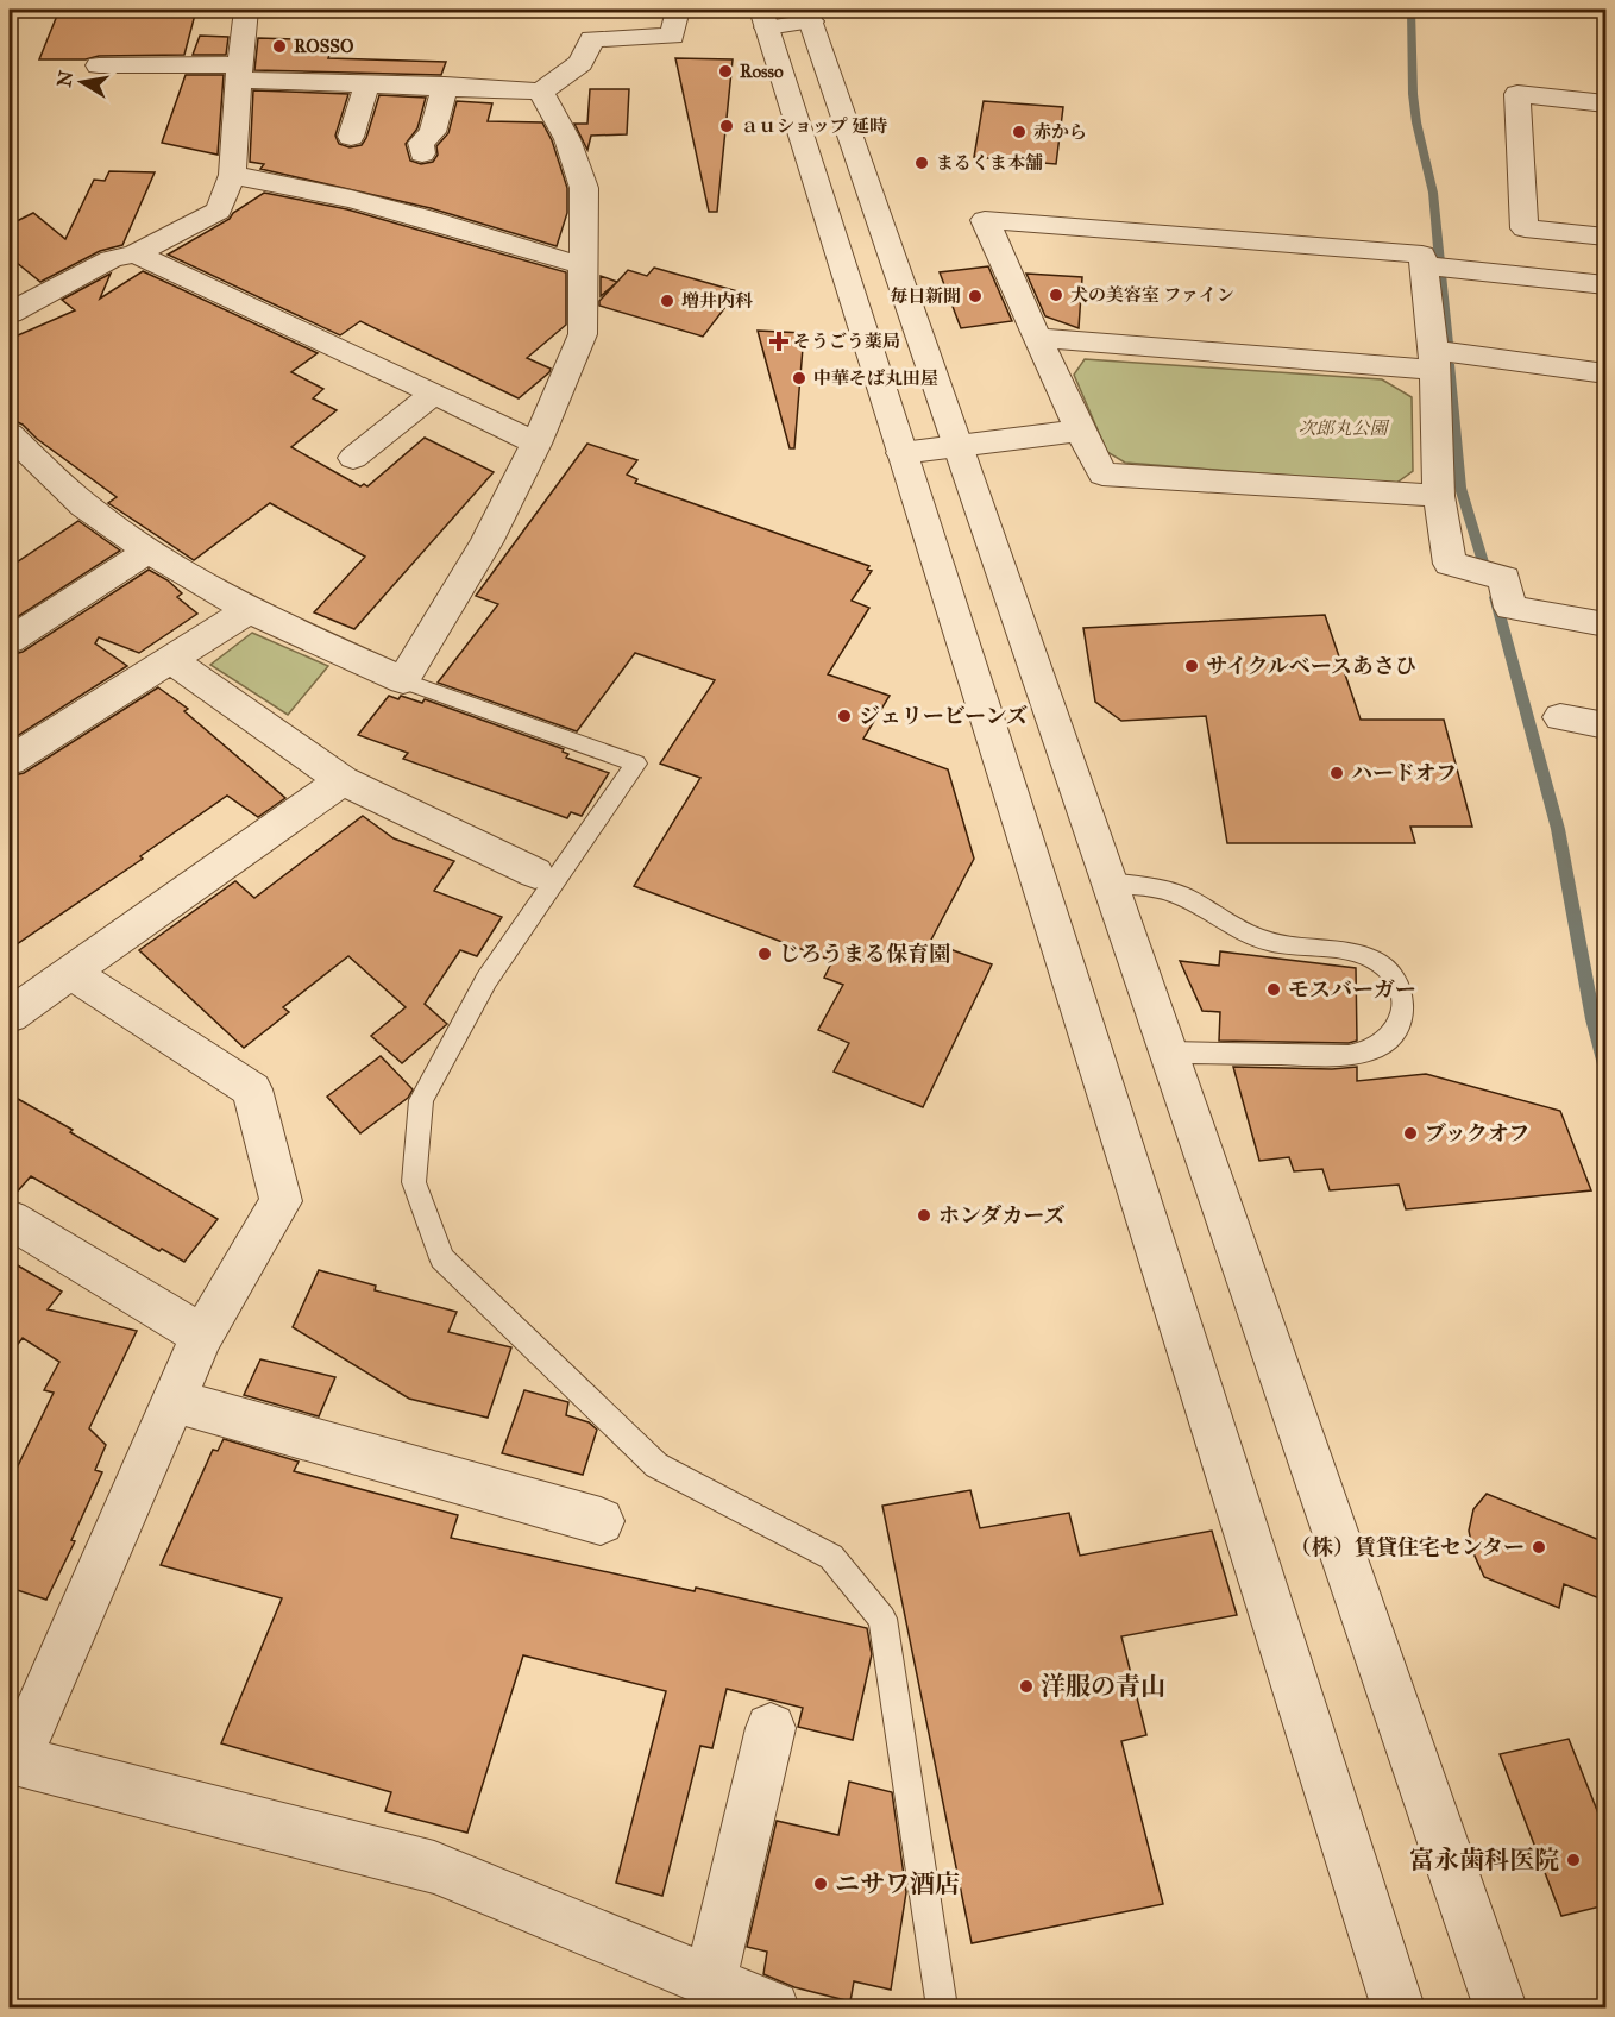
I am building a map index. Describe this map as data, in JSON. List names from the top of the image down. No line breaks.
{"parks":["次郎丸公園"],"places":{"other":["ROSSO","Rosso","ａｕショップ 延時","赤から","まるくま本舗","犬の美容室 ファイン","毎日新聞","増井内科","中華そば丸田屋","サイクルベースあさひ","ジェリービーンズ","ハードオフ","じろうまる保育園","モスバーガー","ブックオフ","ホンダカーズ","（株）賃貸住宅センター","洋服の青山","富永歯科医院","ニサワ酒店"],"health":["そうごう薬局"]},"north":"left"}
